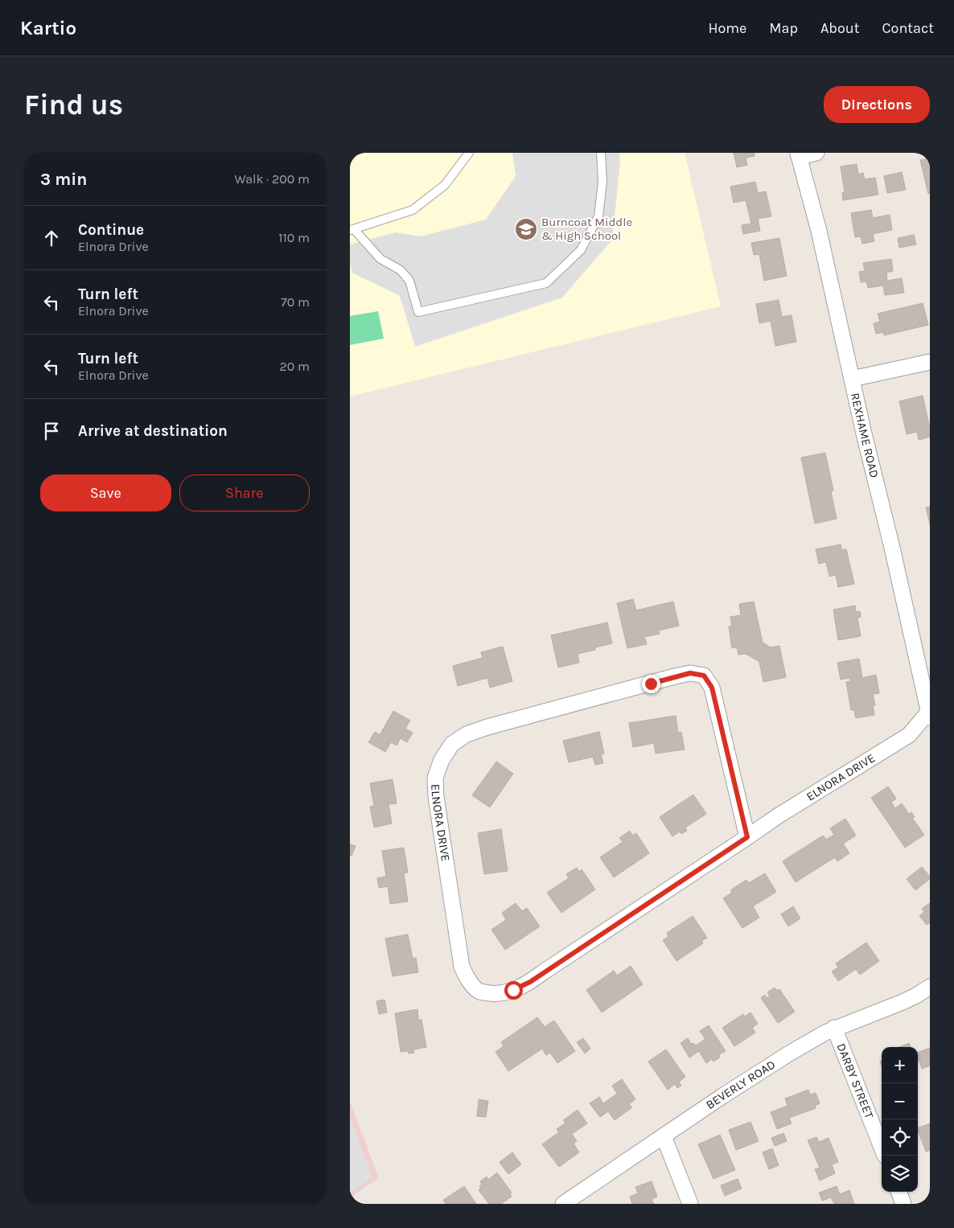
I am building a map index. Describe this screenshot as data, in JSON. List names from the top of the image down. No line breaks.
{"streets":{"street":["REXHAME ROAD","ELNORA DRIVE","DARBY STREET","BEVERLY ROAD"]},"crossings":[["REXHAME ROAD","ELNORA DRIVE"],["DARBY STREET","BEVERLY ROAD"]],"places":{"school or university":["Burncoat Middle & High School"]},"page":{"header":"Kartio","nav":["Home","Map","About","Contact"],"buttons":["Directions",["Save","Share"]],"title":"Find us","heading":["3 min","Walk · 200 m"],"list":[["Continue","Elnora Drive","110 m"],["Turn left","Elnora Drive","70 m"],["Turn left","Elnora Drive","20 m"],"Arrive at destination"],"map_buttons":["+","−"]}}
